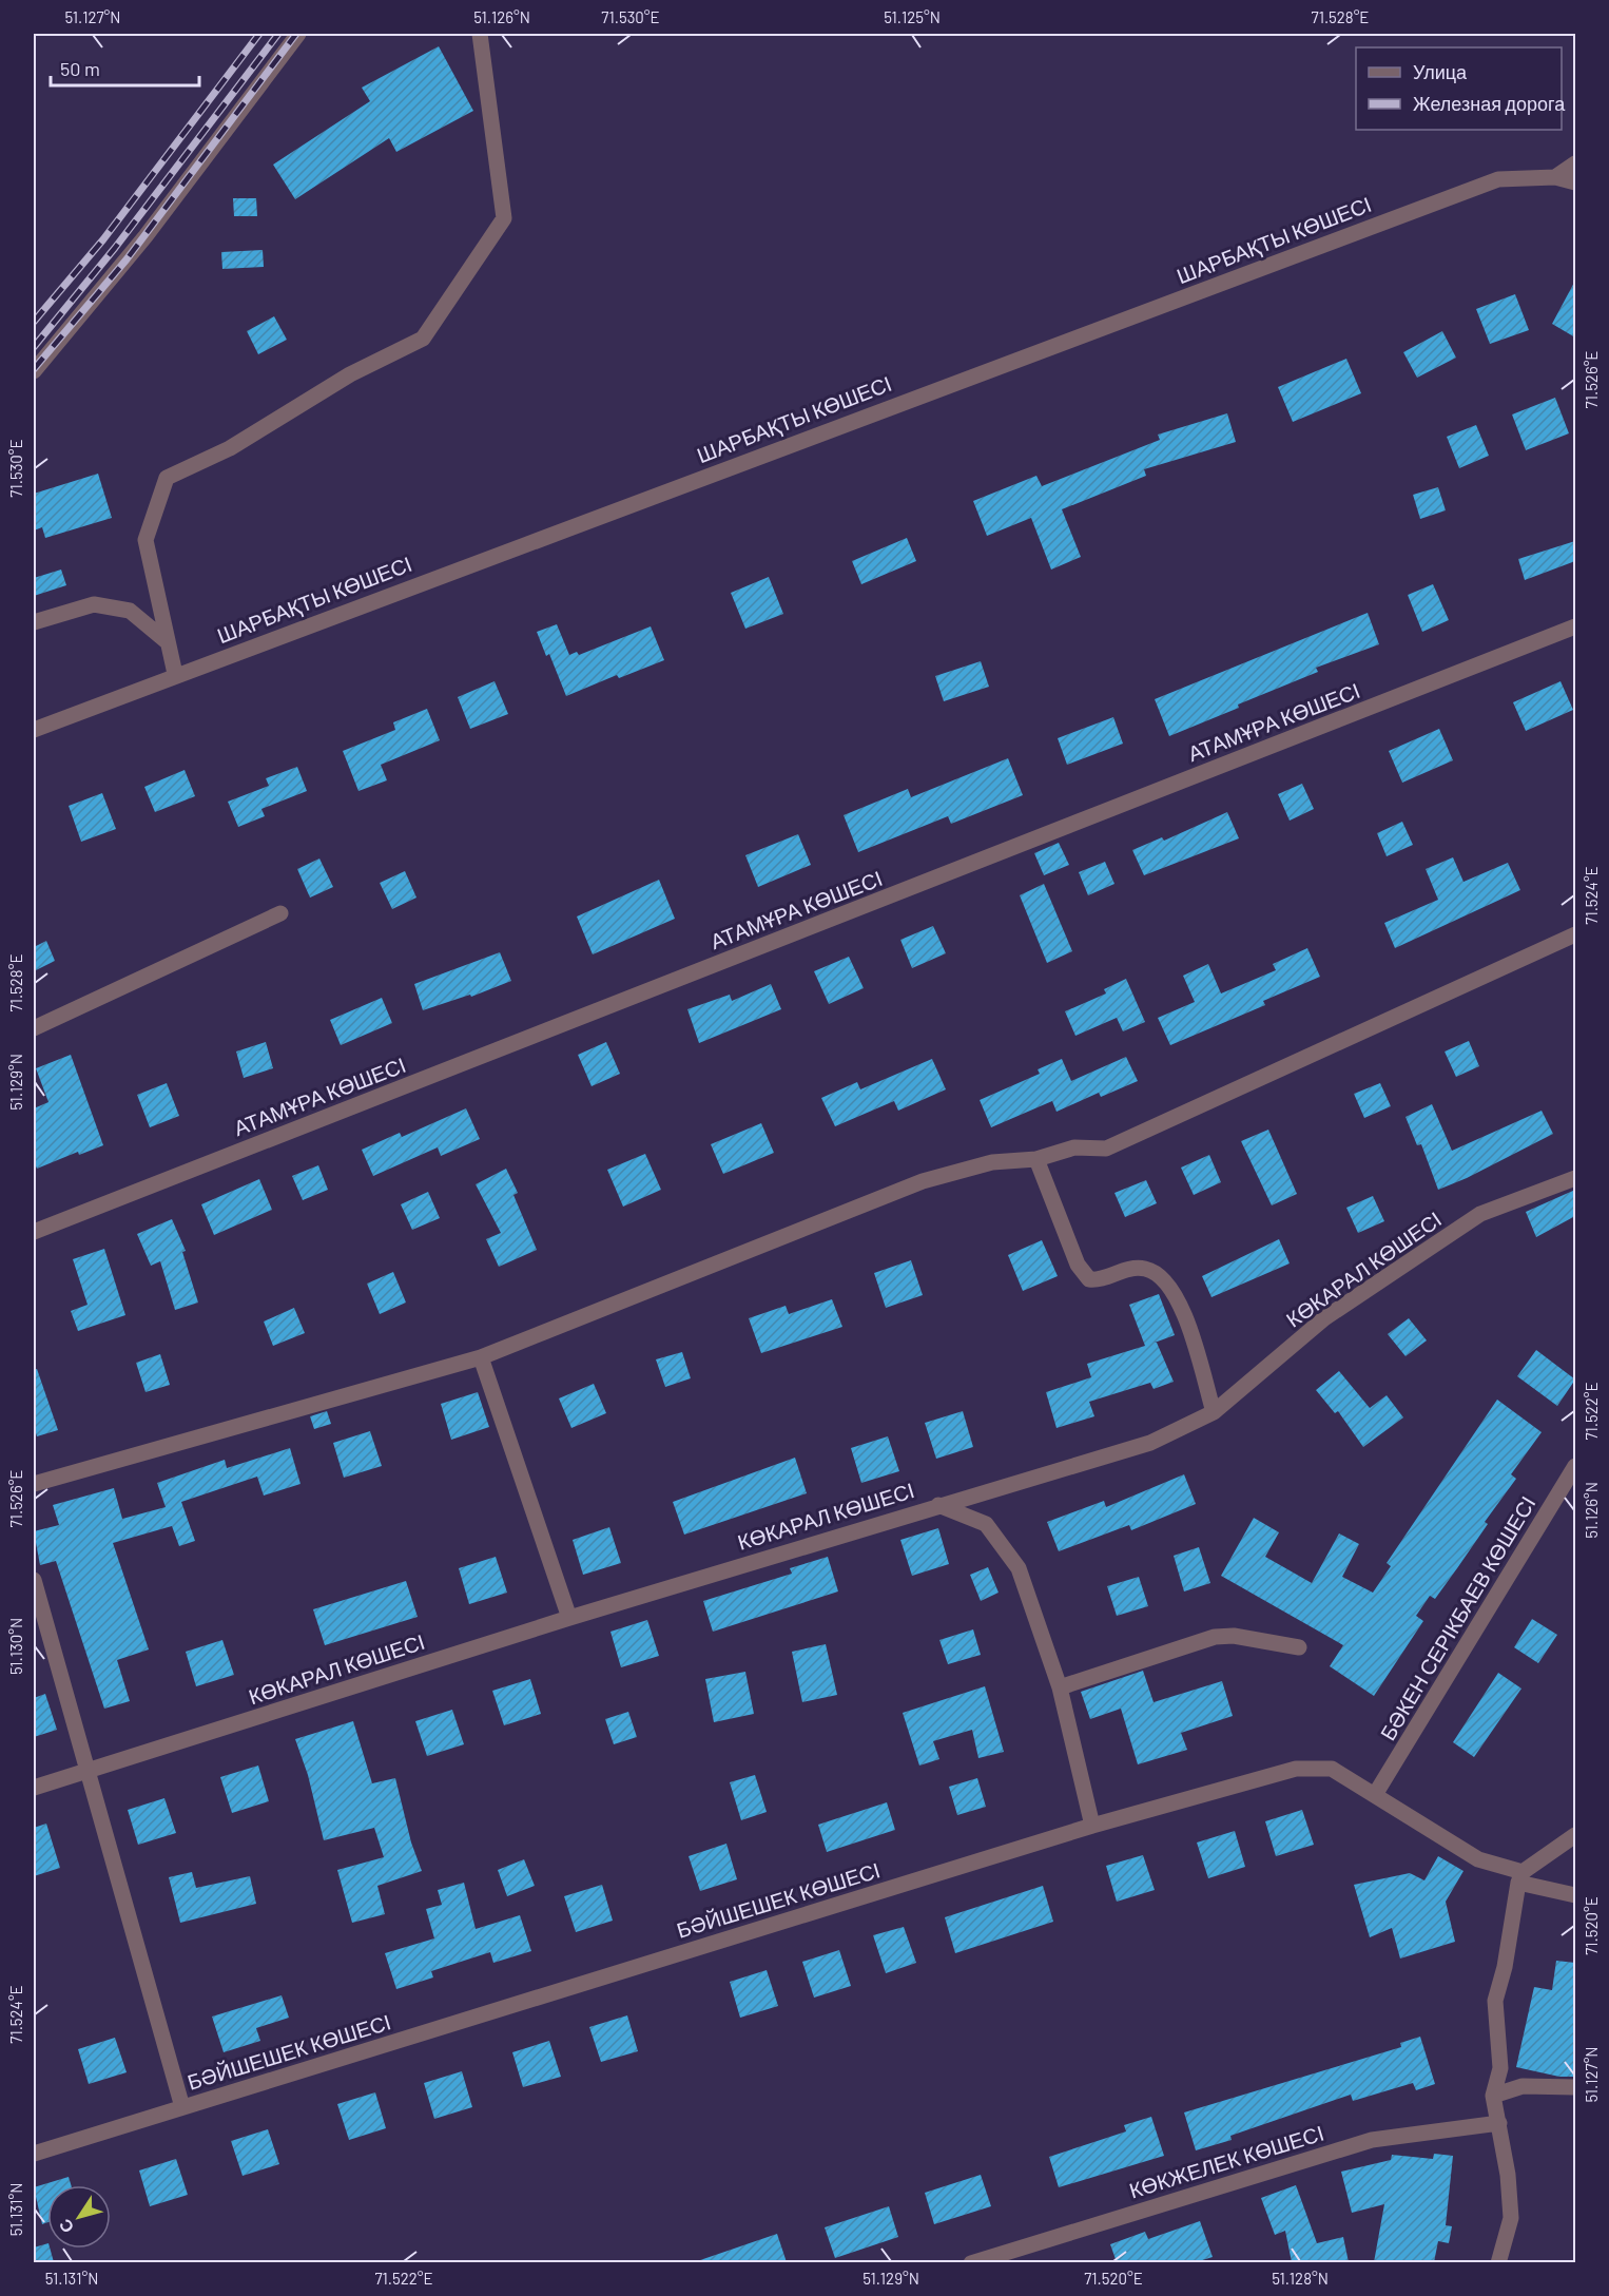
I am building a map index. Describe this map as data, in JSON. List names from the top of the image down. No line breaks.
{"streets":{"street":["ШАРБАҚТЫ КӨШЕСІ","АТАМҰРА КӨШЕСІ","КӨКАРАЛ КӨШЕСІ","БӘКЕН СЕРІКБАЕВ КӨШЕСІ","БӘЙШЕШЕК КӨШЕСІ","КӨКЖЕЛЕК КӨШЕСІ"]},"crossings":[["БӘКЕН СЕРІКБАЕВ КӨШЕСІ","БӘЙШЕШЕК КӨШЕСІ"]],"legend":["Улица","Железная дорога"],"scale_bar":"50 m","north":"bottom left","coordinates":["51.127°N","51.126°N","71.530°E","51.125°N","71.528°E","71.526°E","71.524°E","51.129°N","71.522°E","51.130°N","71.520°E","51.131°N","51.128°N"]}
